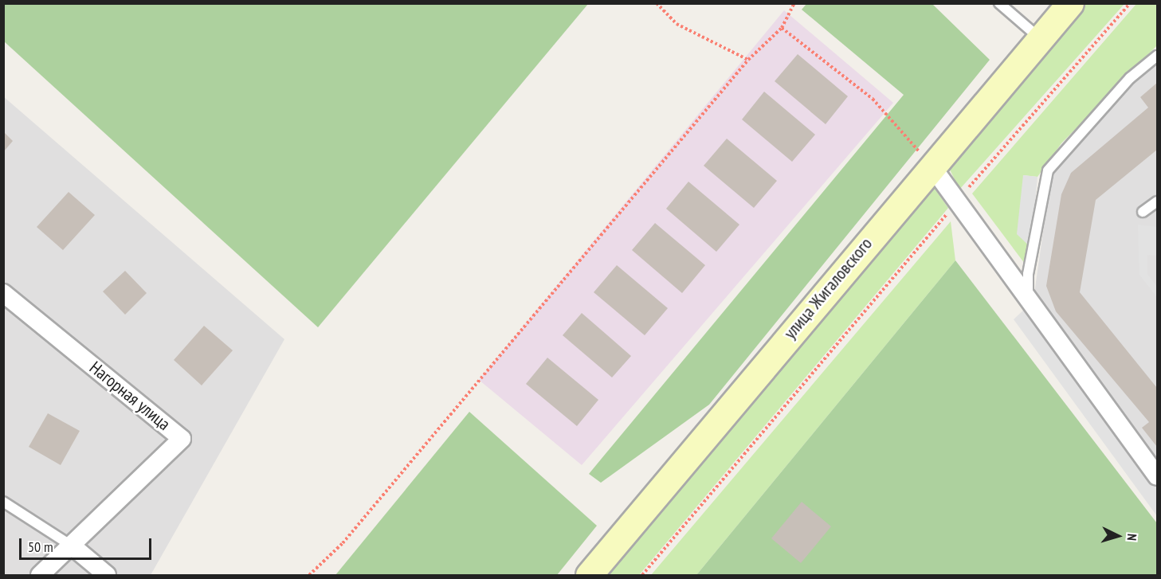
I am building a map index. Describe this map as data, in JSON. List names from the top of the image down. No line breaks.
{"streets":{"main road":["улица Жигаловского"],"street":["Нагорная улица"]},"scale_bar":"50 m","north":"right"}
